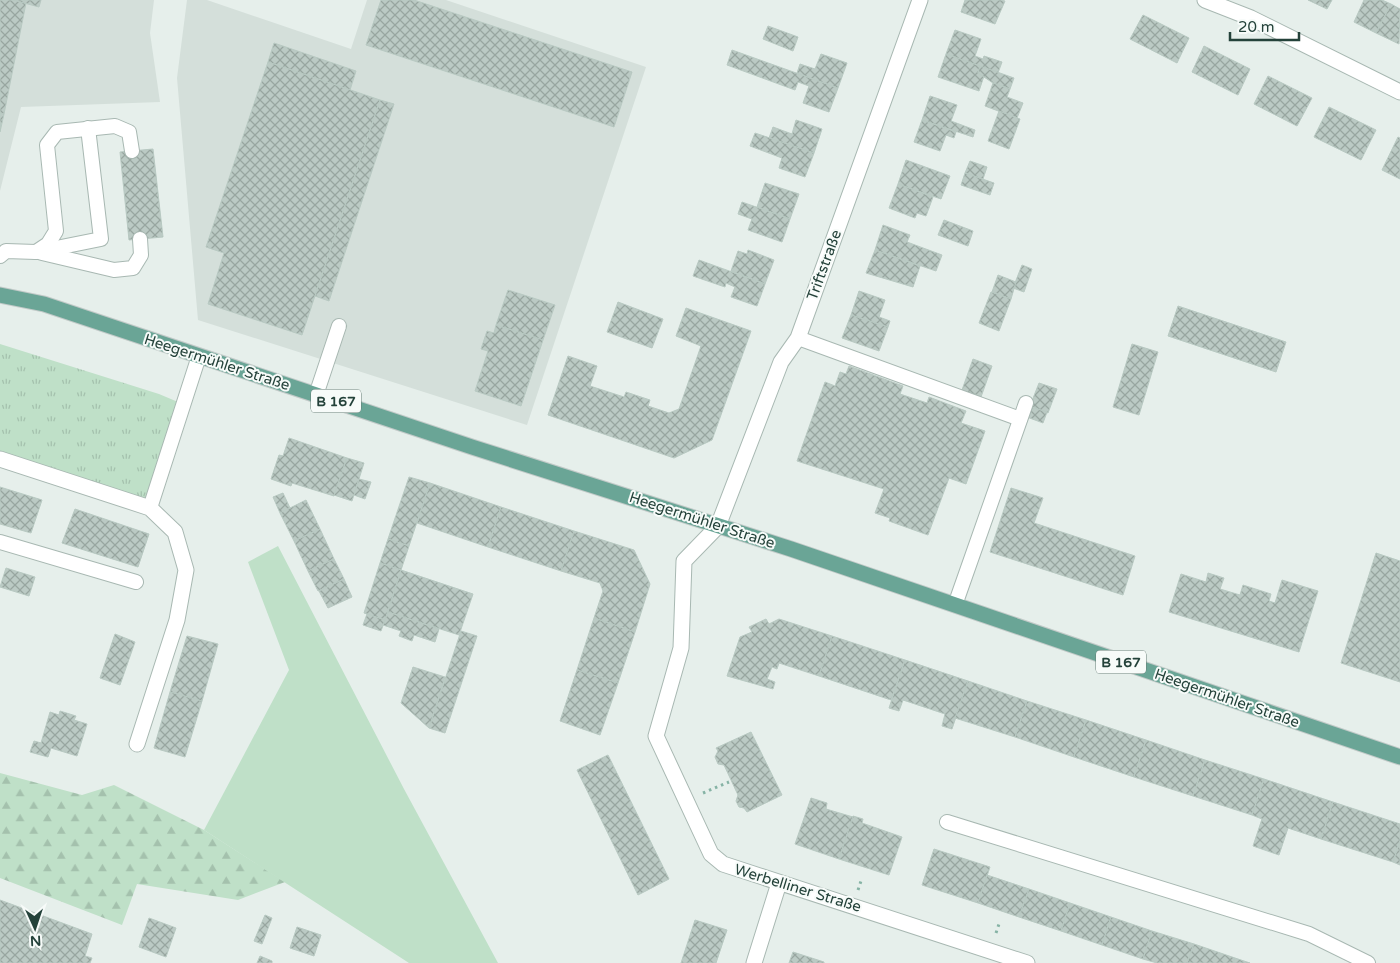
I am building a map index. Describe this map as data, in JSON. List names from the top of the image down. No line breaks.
{"streets":{"main road":["Heegermühler Straße","B 167"],"street":["Triftstraße","Werbelliner Straße"]},"crossings":[["Triftstraße","Heegermühler Straße"],["Triftstraße","Werbelliner Straße"],["Heegermühler Straße","Werbelliner Straße"]],"scale_bar":"20 m","north":"bottom"}
